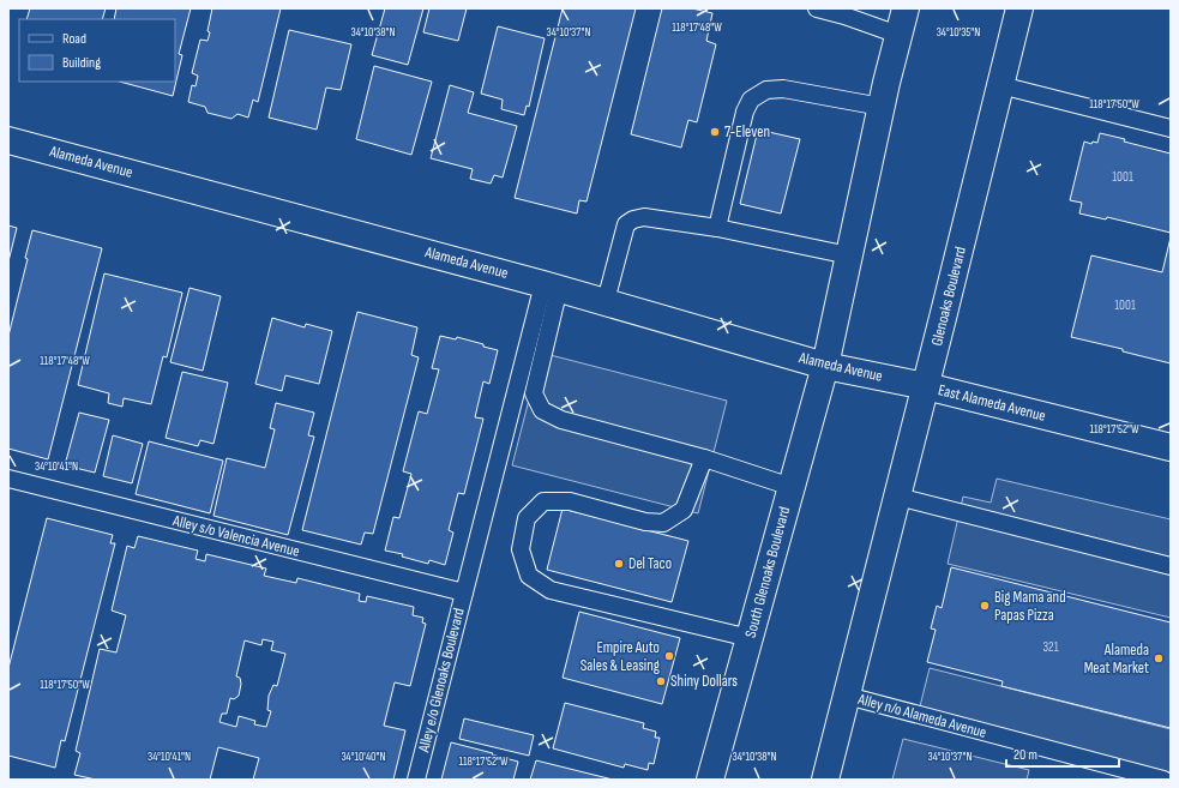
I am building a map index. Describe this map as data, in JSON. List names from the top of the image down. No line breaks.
{"streets":{"main road":["Alameda Avenue","Glenoaks Boulevard","East Alameda Avenue","South Glenoaks Boulevard"],"lane":["Alley s/o Valencia Avenue","Alley e/o Glenoaks Boulevard","Alley n/o Alameda Avenue"]},"crossings":[["Alameda Avenue","Glenoaks Boulevard"],["Alameda Avenue","East Alameda Avenue"],["Alameda Avenue","South Glenoaks Boulevard"],["Alameda Avenue","Alley e/o Glenoaks Boulevard"],["Glenoaks Boulevard","East Alameda Avenue"],["Glenoaks Boulevard","Alley n/o Alameda Avenue"],["Alley s/o Valencia Avenue","Alley e/o Glenoaks Boulevard"]],"places":["7-Eleven","Del Taco","Big Mama and Papas Pizza","Empire Auto Sales & Leasing","Alameda Meat Market","Shiny Dollars"],"house_numbers":["1001","1001","321"],"legend":["Road","Building"],"scale_bar":"20 m","coordinates":["118°17'48\"W","34°10'38\"N","34°10'37\"N","34°10'35\"N","118°17'50\"W","118°17'52\"W","34°10'41\"N","34°10'40\"N"]}
